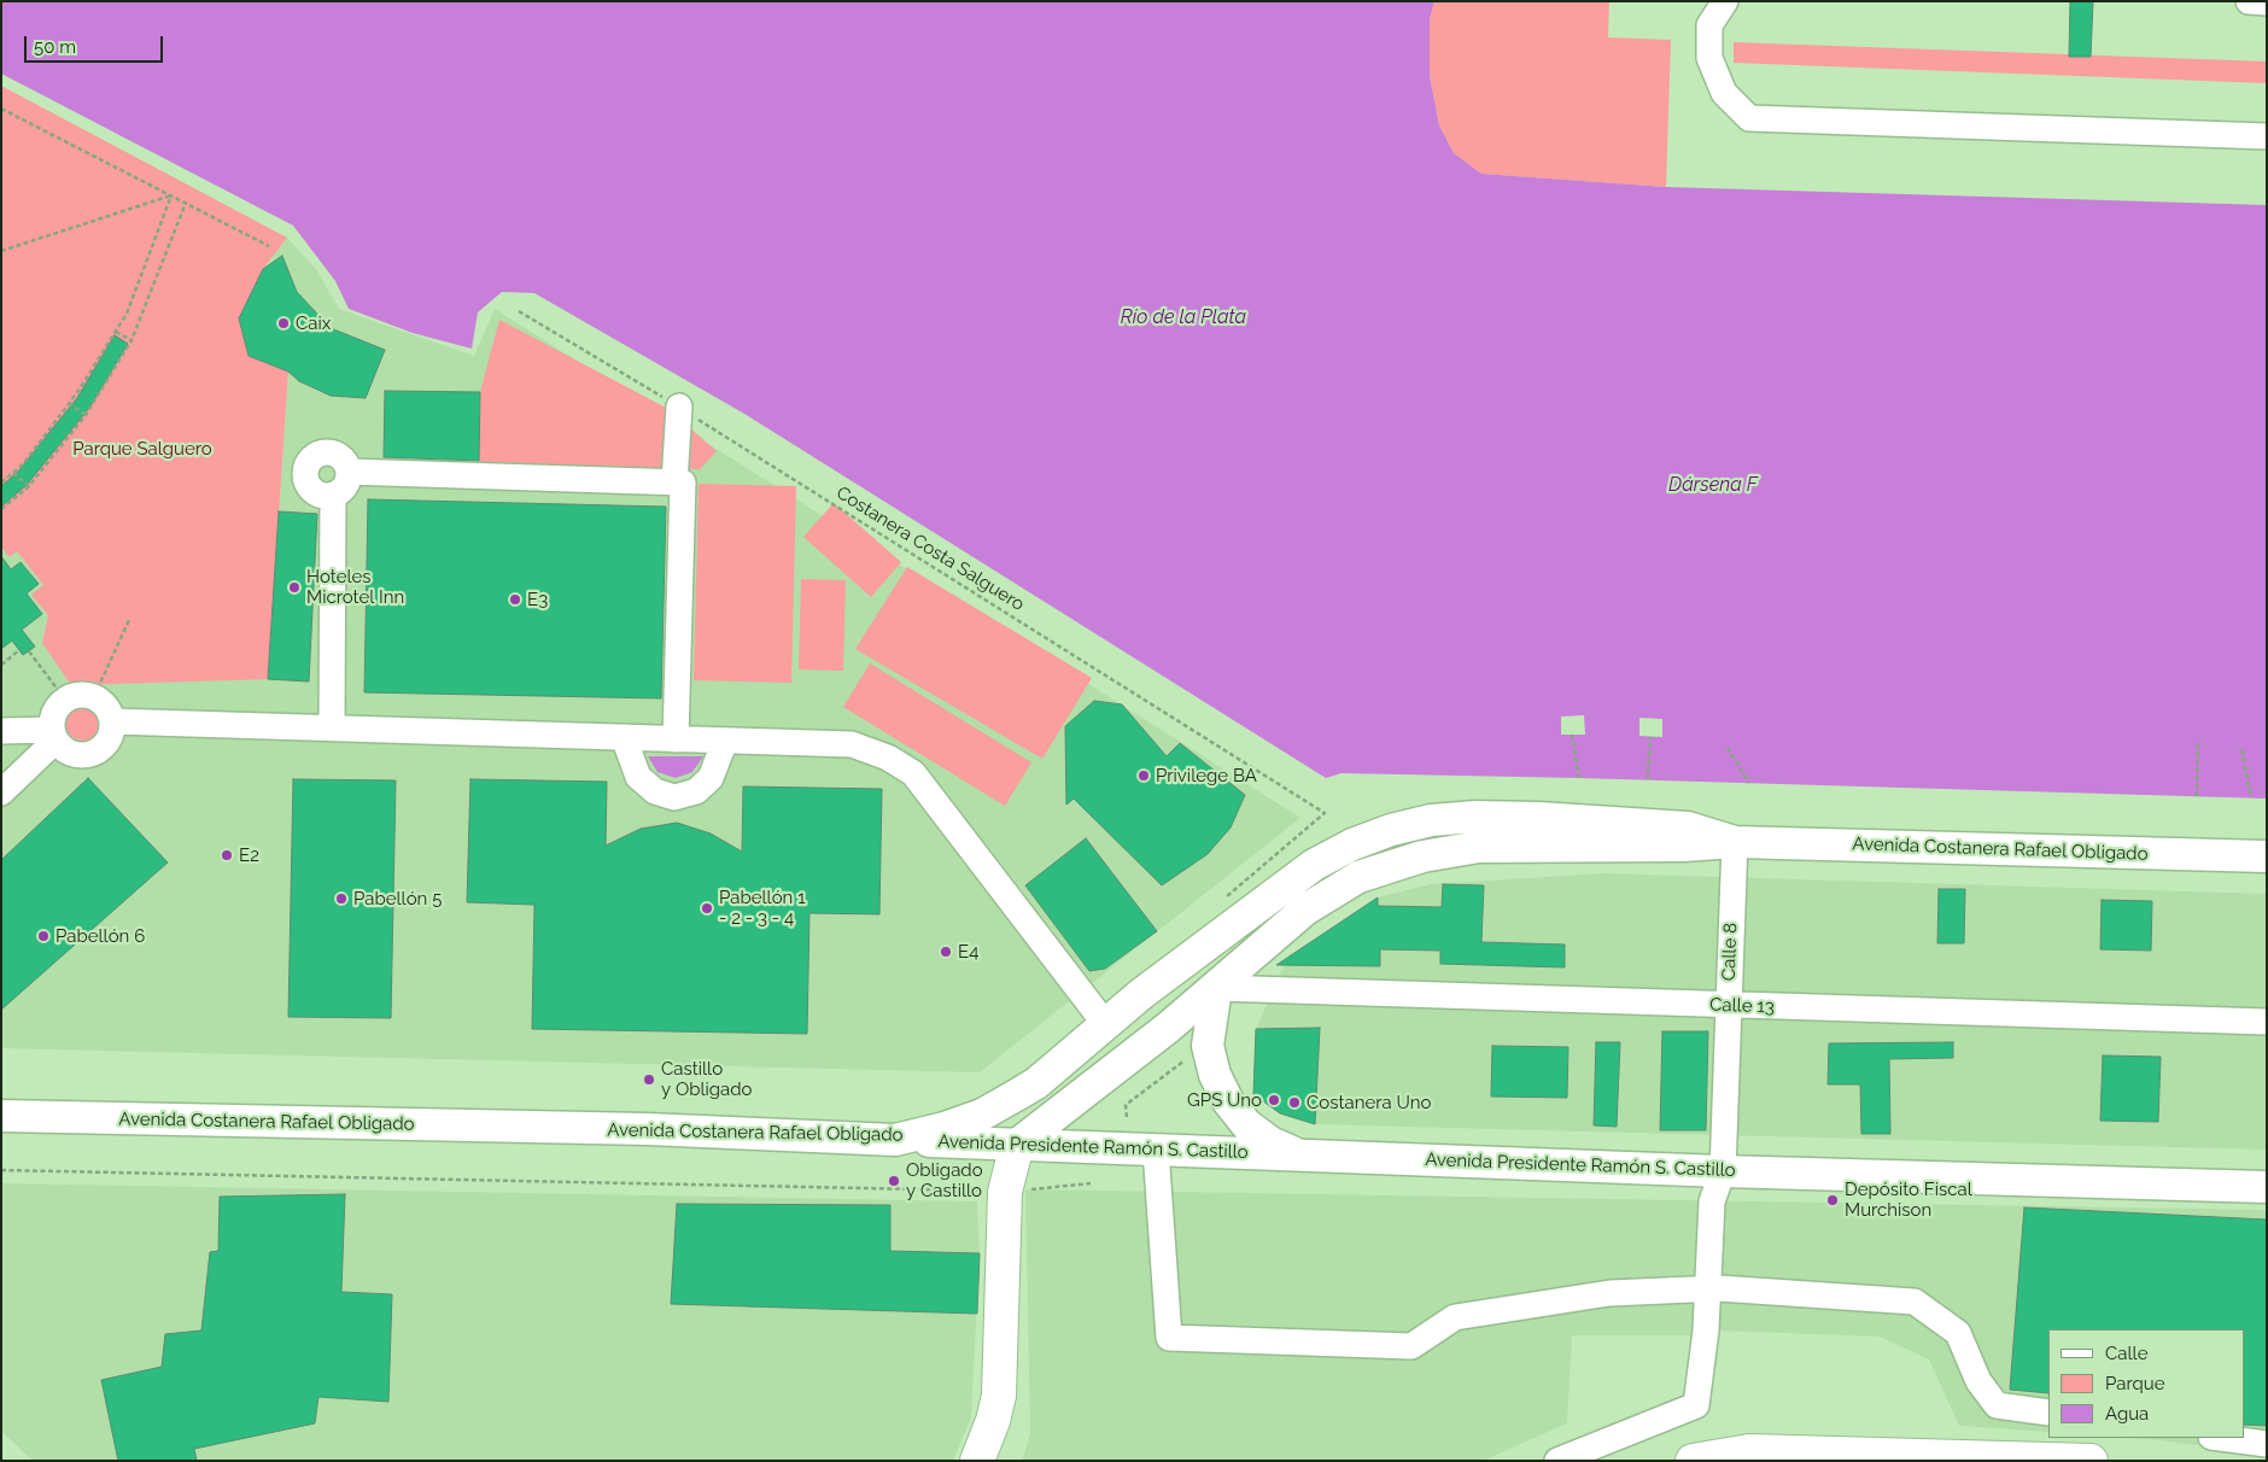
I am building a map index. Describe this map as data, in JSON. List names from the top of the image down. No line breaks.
{"streets":{"main road":["Avenida Costanera Rafael Obligado","Avenida Presidente Ramón S. Castillo"],"street":["Calle 8","Calle 13"],"path":["Costanera Costa Salguero"]},"crossings":[["Avenida Costanera Rafael Obligado","Calle 8"],["Avenida Costanera Rafael Obligado","Calle 13"],["Avenida Costanera Rafael Obligado","Avenida Presidente Ramón S. Castillo"],["Calle 8","Calle 13"],["Calle 8","Avenida Presidente Ramón S. Castillo"]],"water":["Río de la Plata","Dársena F"],"parks":["Parque Salguero"],"places":["Caix","Hoteles Microtel Inn","E3","Privilege BA","E2","Pabellón 5","Pabellón 1 - 2 - 3 - 4","Pabellón 6","E4","Castillo y Obligado","GPS Uno","Costanera Uno","Obligado y Castillo","Depósito Fiscal Murchison"],"legend":["Calle","Parque","Agua"],"scale_bar":"50 m"}
